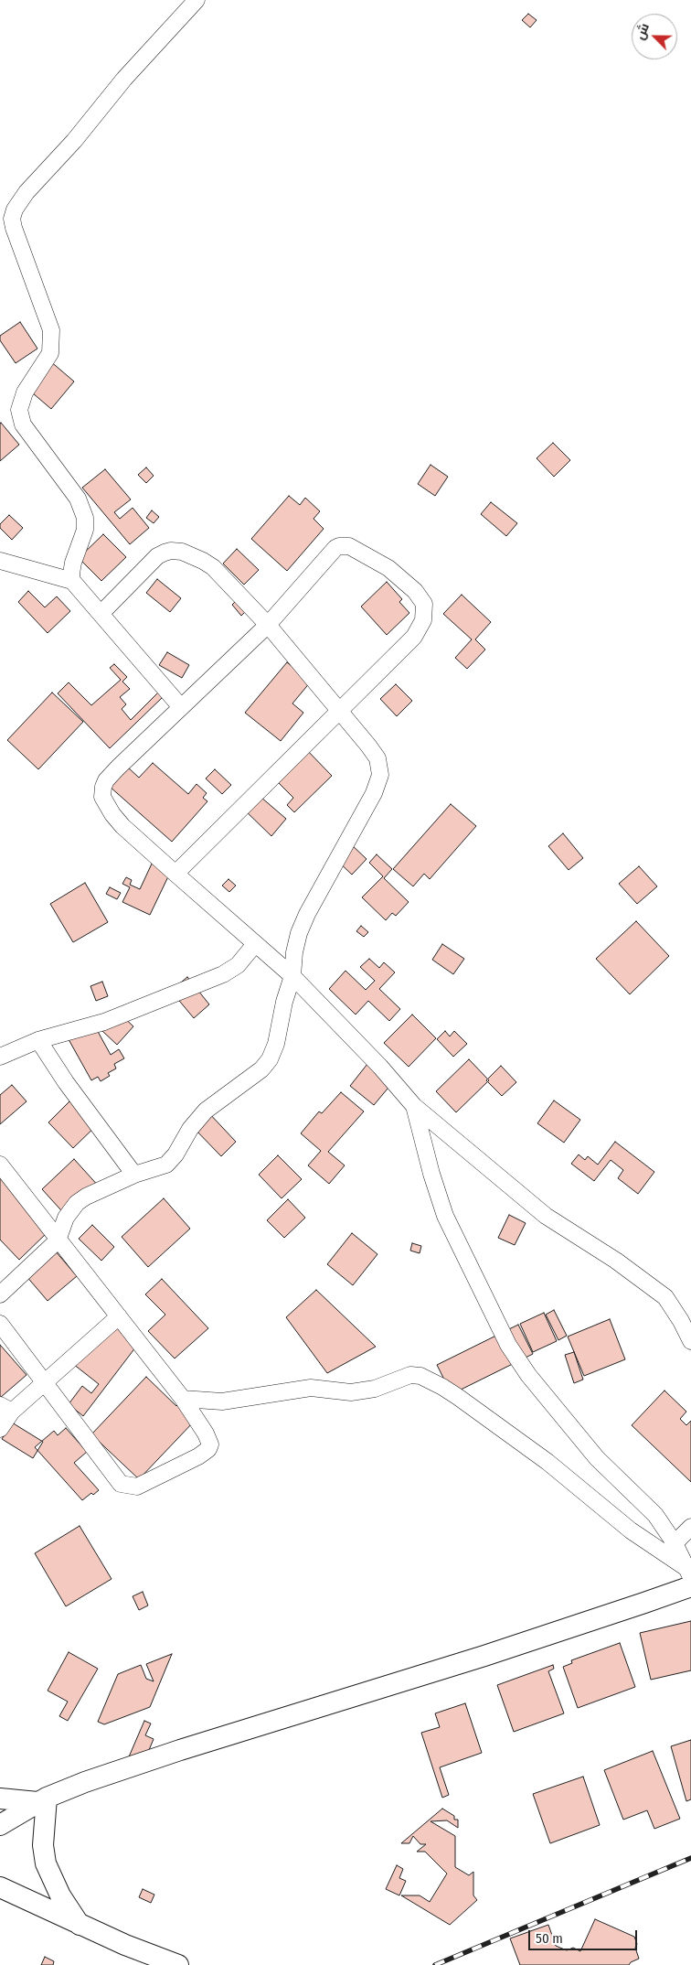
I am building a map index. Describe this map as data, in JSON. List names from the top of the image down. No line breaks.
{"scale_bar":"50 m","north":"top left"}
